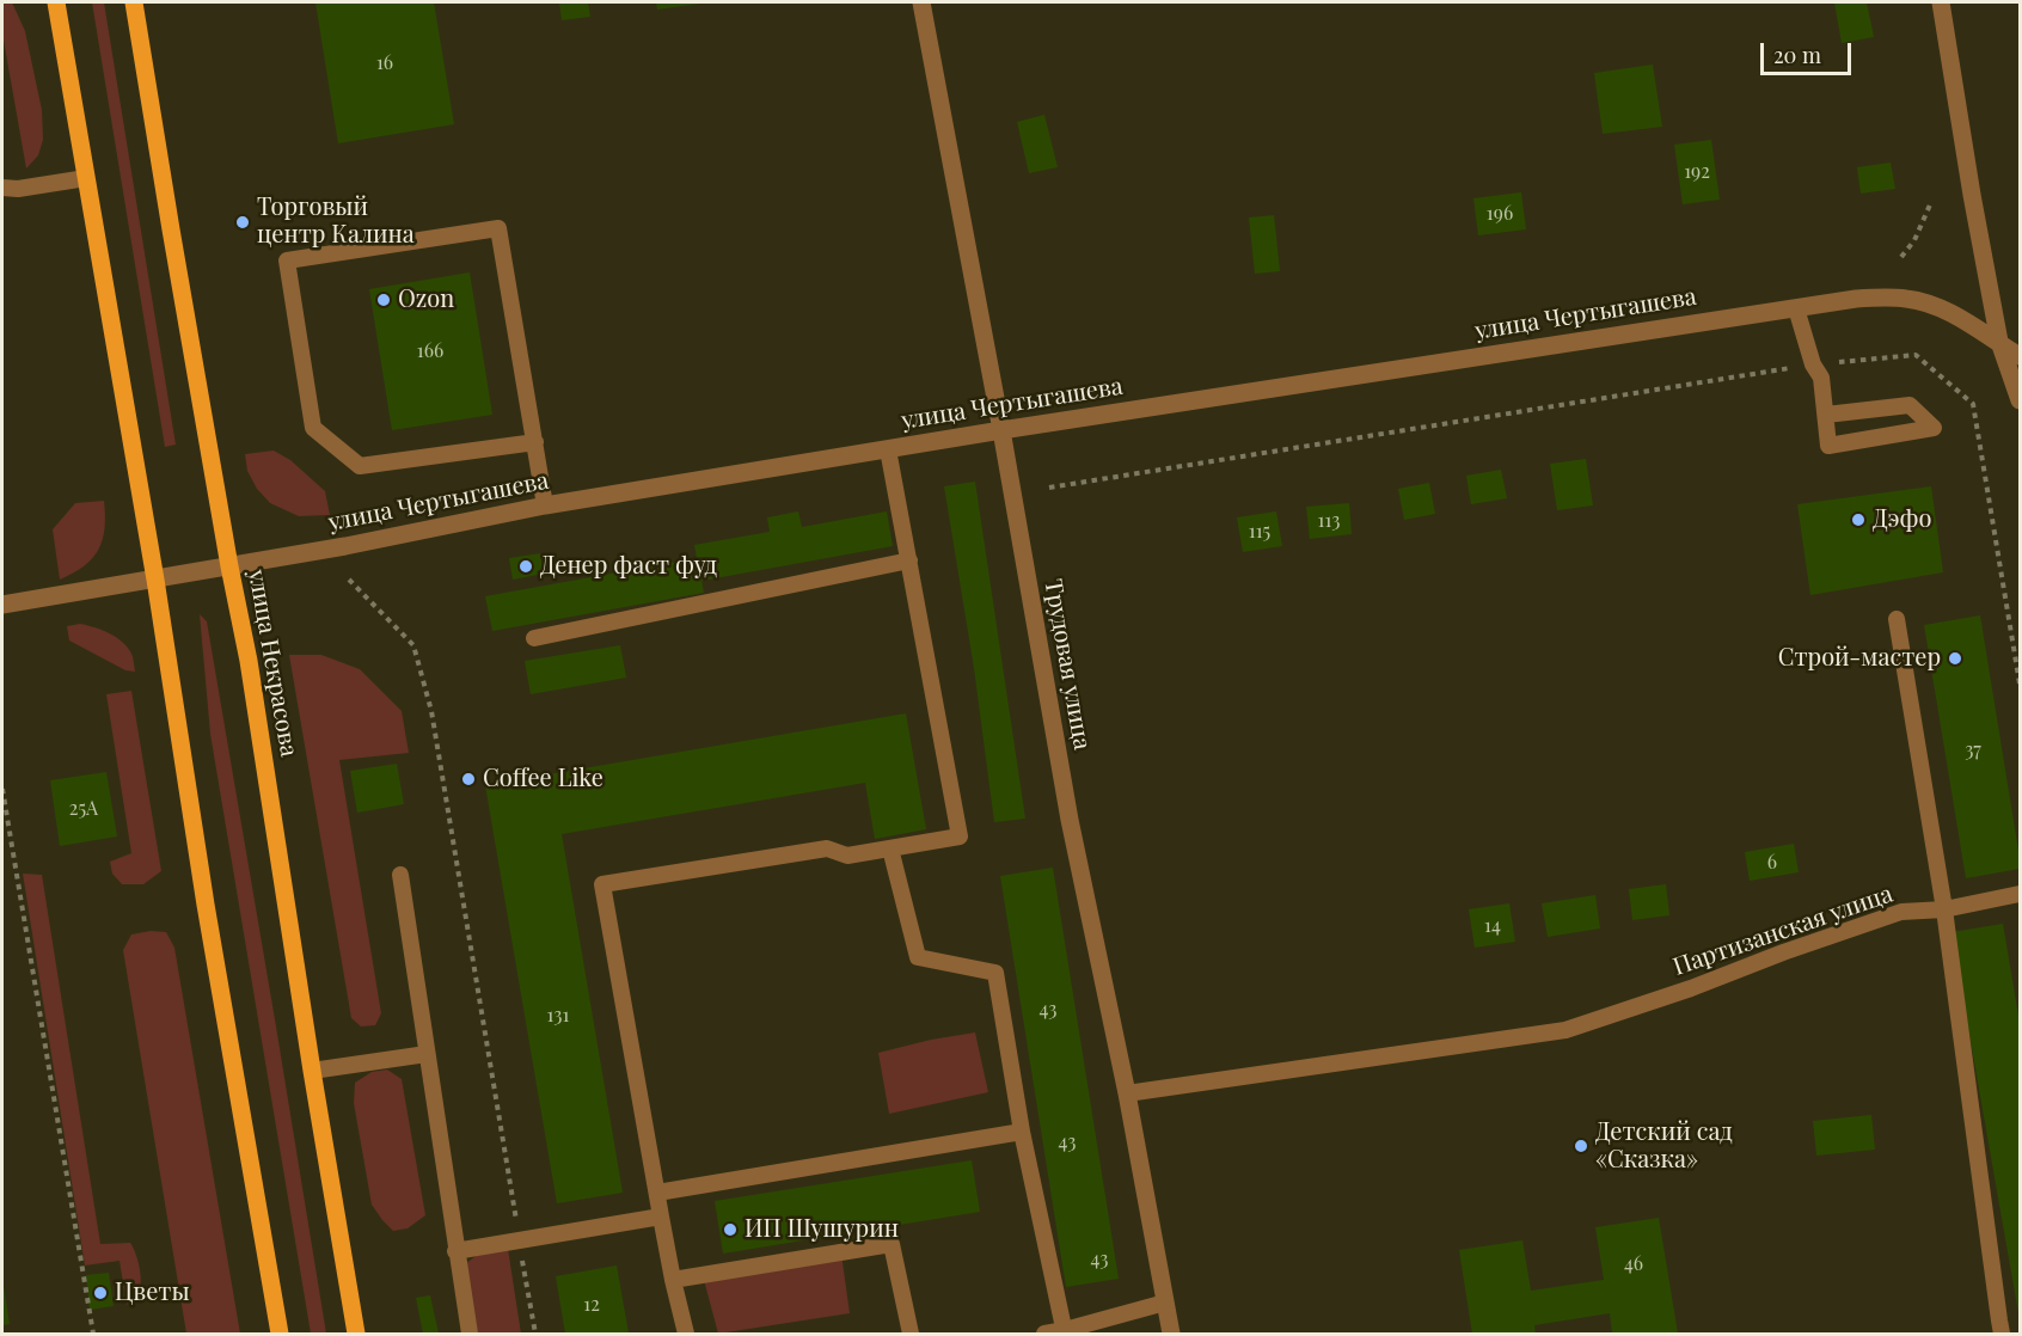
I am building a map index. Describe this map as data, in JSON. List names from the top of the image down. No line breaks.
{"streets":{"main road":["улица Некрасова"],"street":["улица Чертыгашева","Трудовая улица"],"lane":["Партизанская улица"]},"crossings":[["улица Чертыгашева","улица Некрасова"],["улица Чертыгашева","Трудовая улица"],["Трудовая улица","Партизанская улица"]],"places":["Торговый центр Калина","Ozon","Дэфо","Денер фаст фуд","Строй-мастер","Coffee Like","Детский сад «Сказка»","ИП Шушурин","Цветы"],"house_numbers":["16","192","196","166","113","115","37","25А","6","14","43","131","43","43","46","12"],"scale_bar":"20 m"}
